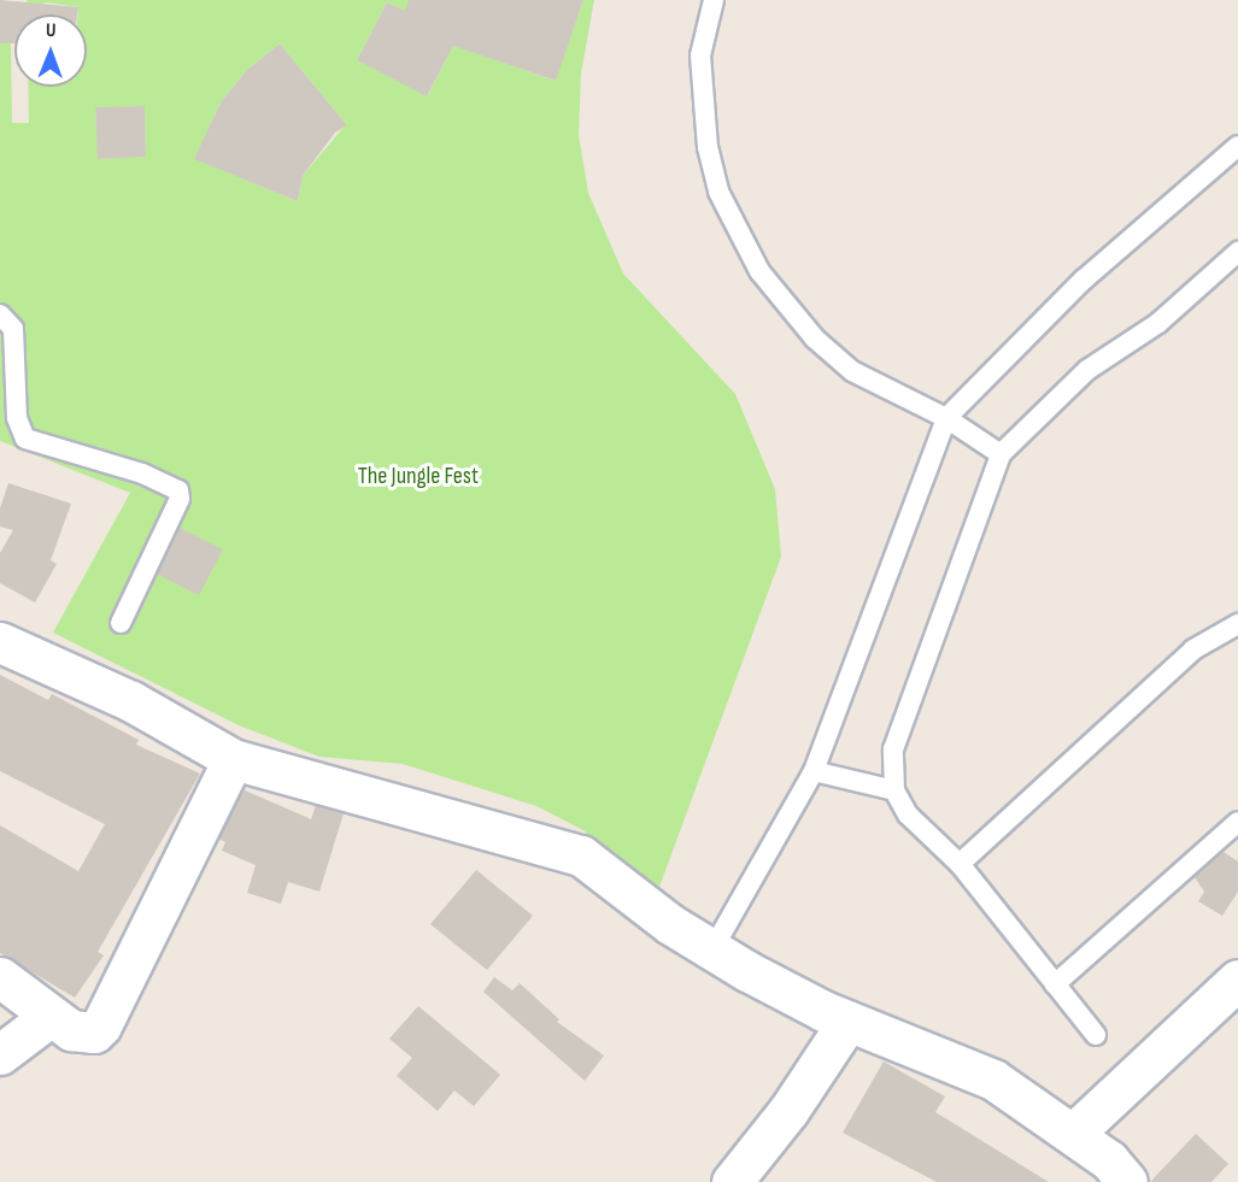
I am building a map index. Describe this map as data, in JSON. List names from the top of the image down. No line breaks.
{"parks":["The Jungle Fest"],"north":"top"}
